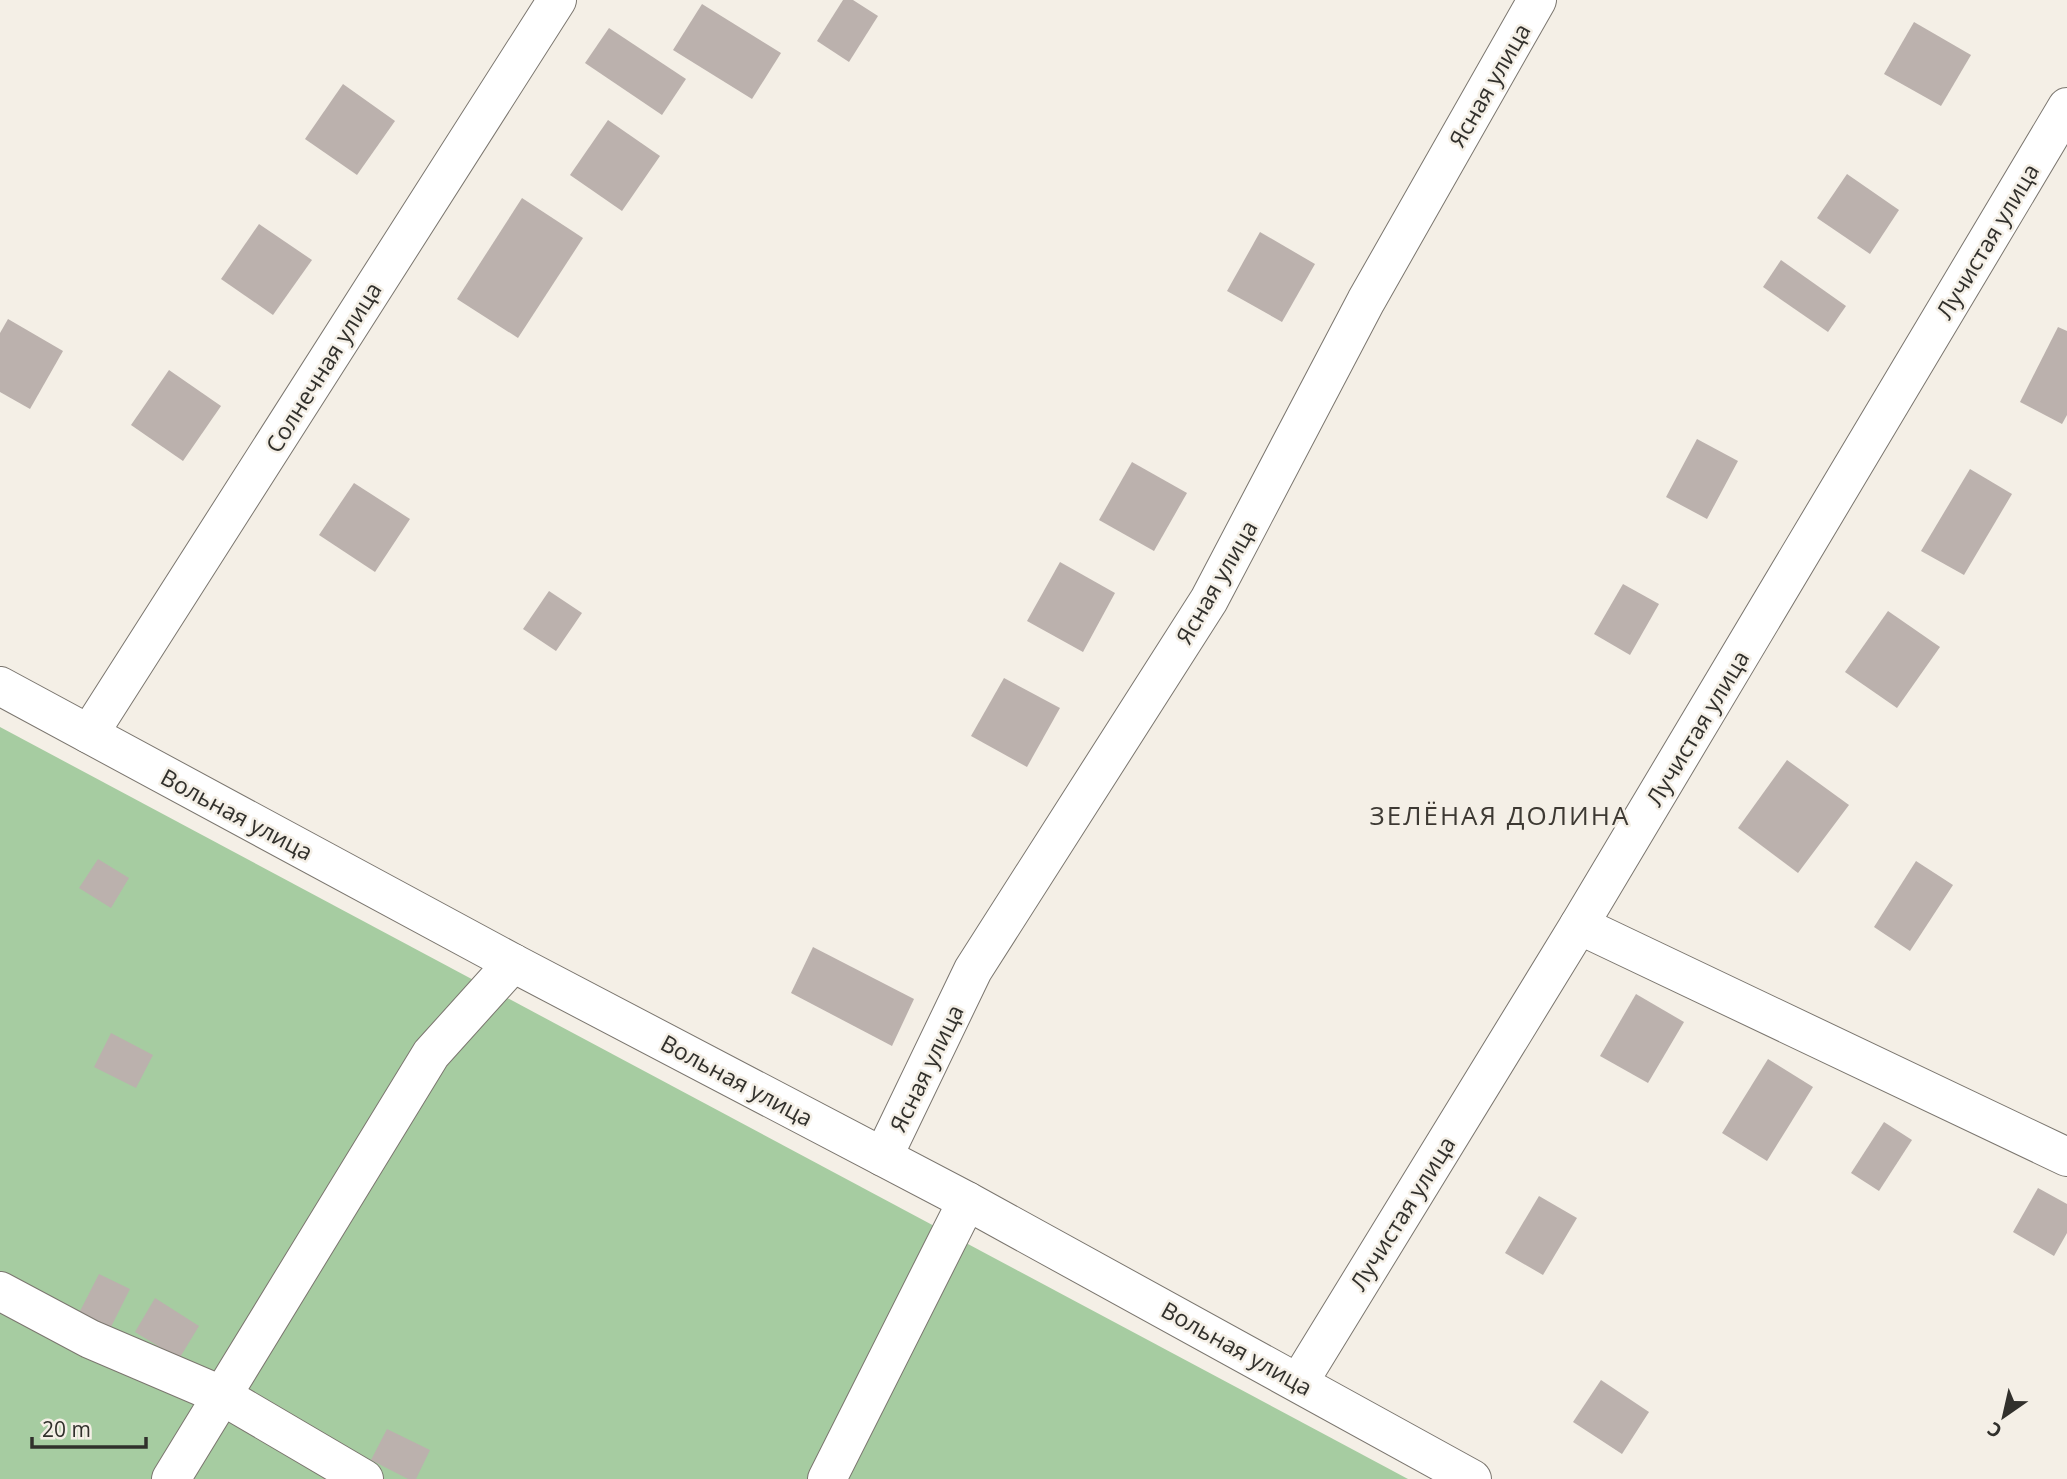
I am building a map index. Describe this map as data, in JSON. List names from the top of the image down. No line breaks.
{"streets":{"street":["Ясная улица","Лучистая улица","Солнечная улица","Вольная улица"]},"crossings":[["Ясная улица","Вольная улица"],["Лучистая улица","Вольная улица"],["Солнечная улица","Вольная улица"]],"districts":["ЗЕЛЁНАЯ ДОЛИНА"],"scale_bar":"20 m","north":"bottom left"}
